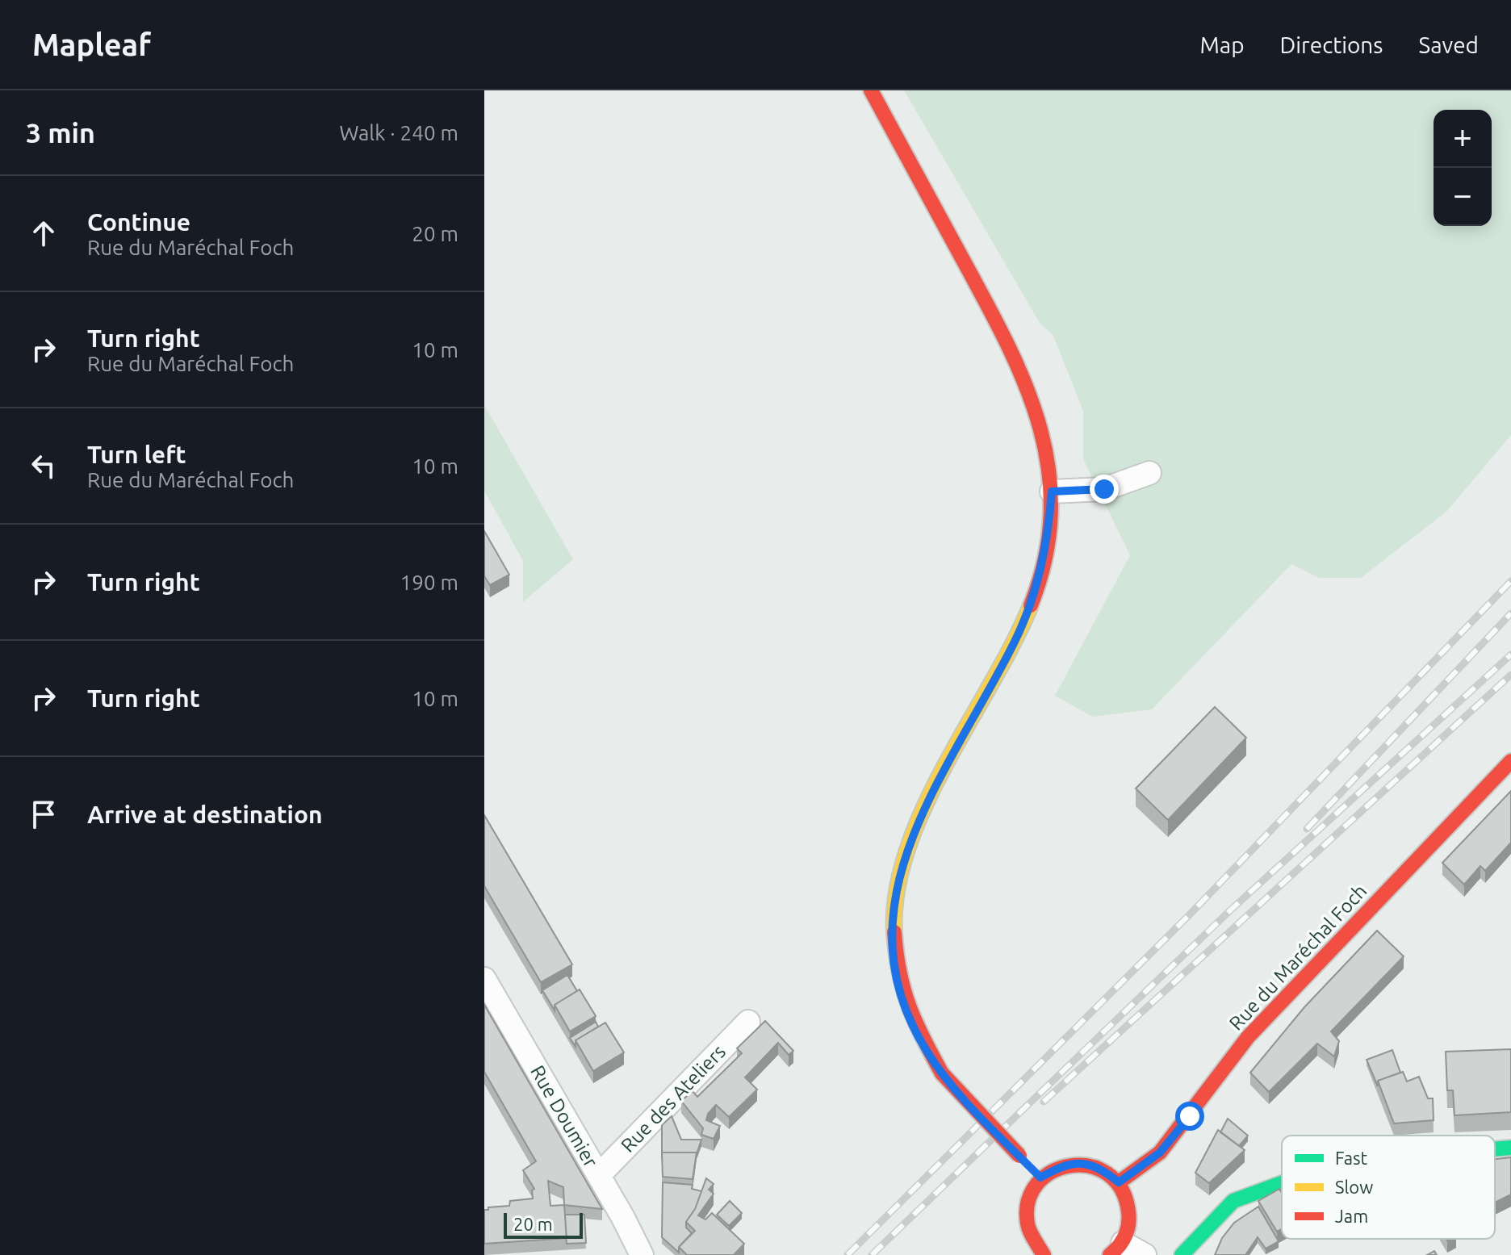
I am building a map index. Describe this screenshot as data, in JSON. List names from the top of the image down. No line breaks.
{"streets":{"street":["Rue du Maréchal Foch","Rue des Ateliers","Rue Doumier"]},"crossings":[["Rue des Ateliers","Rue Doumier"]],"legend":["Fast","Slow","Jam"],"scale_bar":"20 m","page":{"header":"Mapleaf","nav":["Map","Directions","Saved"],"heading":["3 min","Walk · 240 m"],"map_buttons":["+","−"],"list":[["Continue","Rue du Maréchal Foch","20 m"],["Turn right","Rue du Maréchal Foch","10 m"],["Turn left","Rue du Maréchal Foch","10 m"],["Turn right","190 m"],["Turn right","10 m"],"Arrive at destination"],"scale":"20 m"}}
